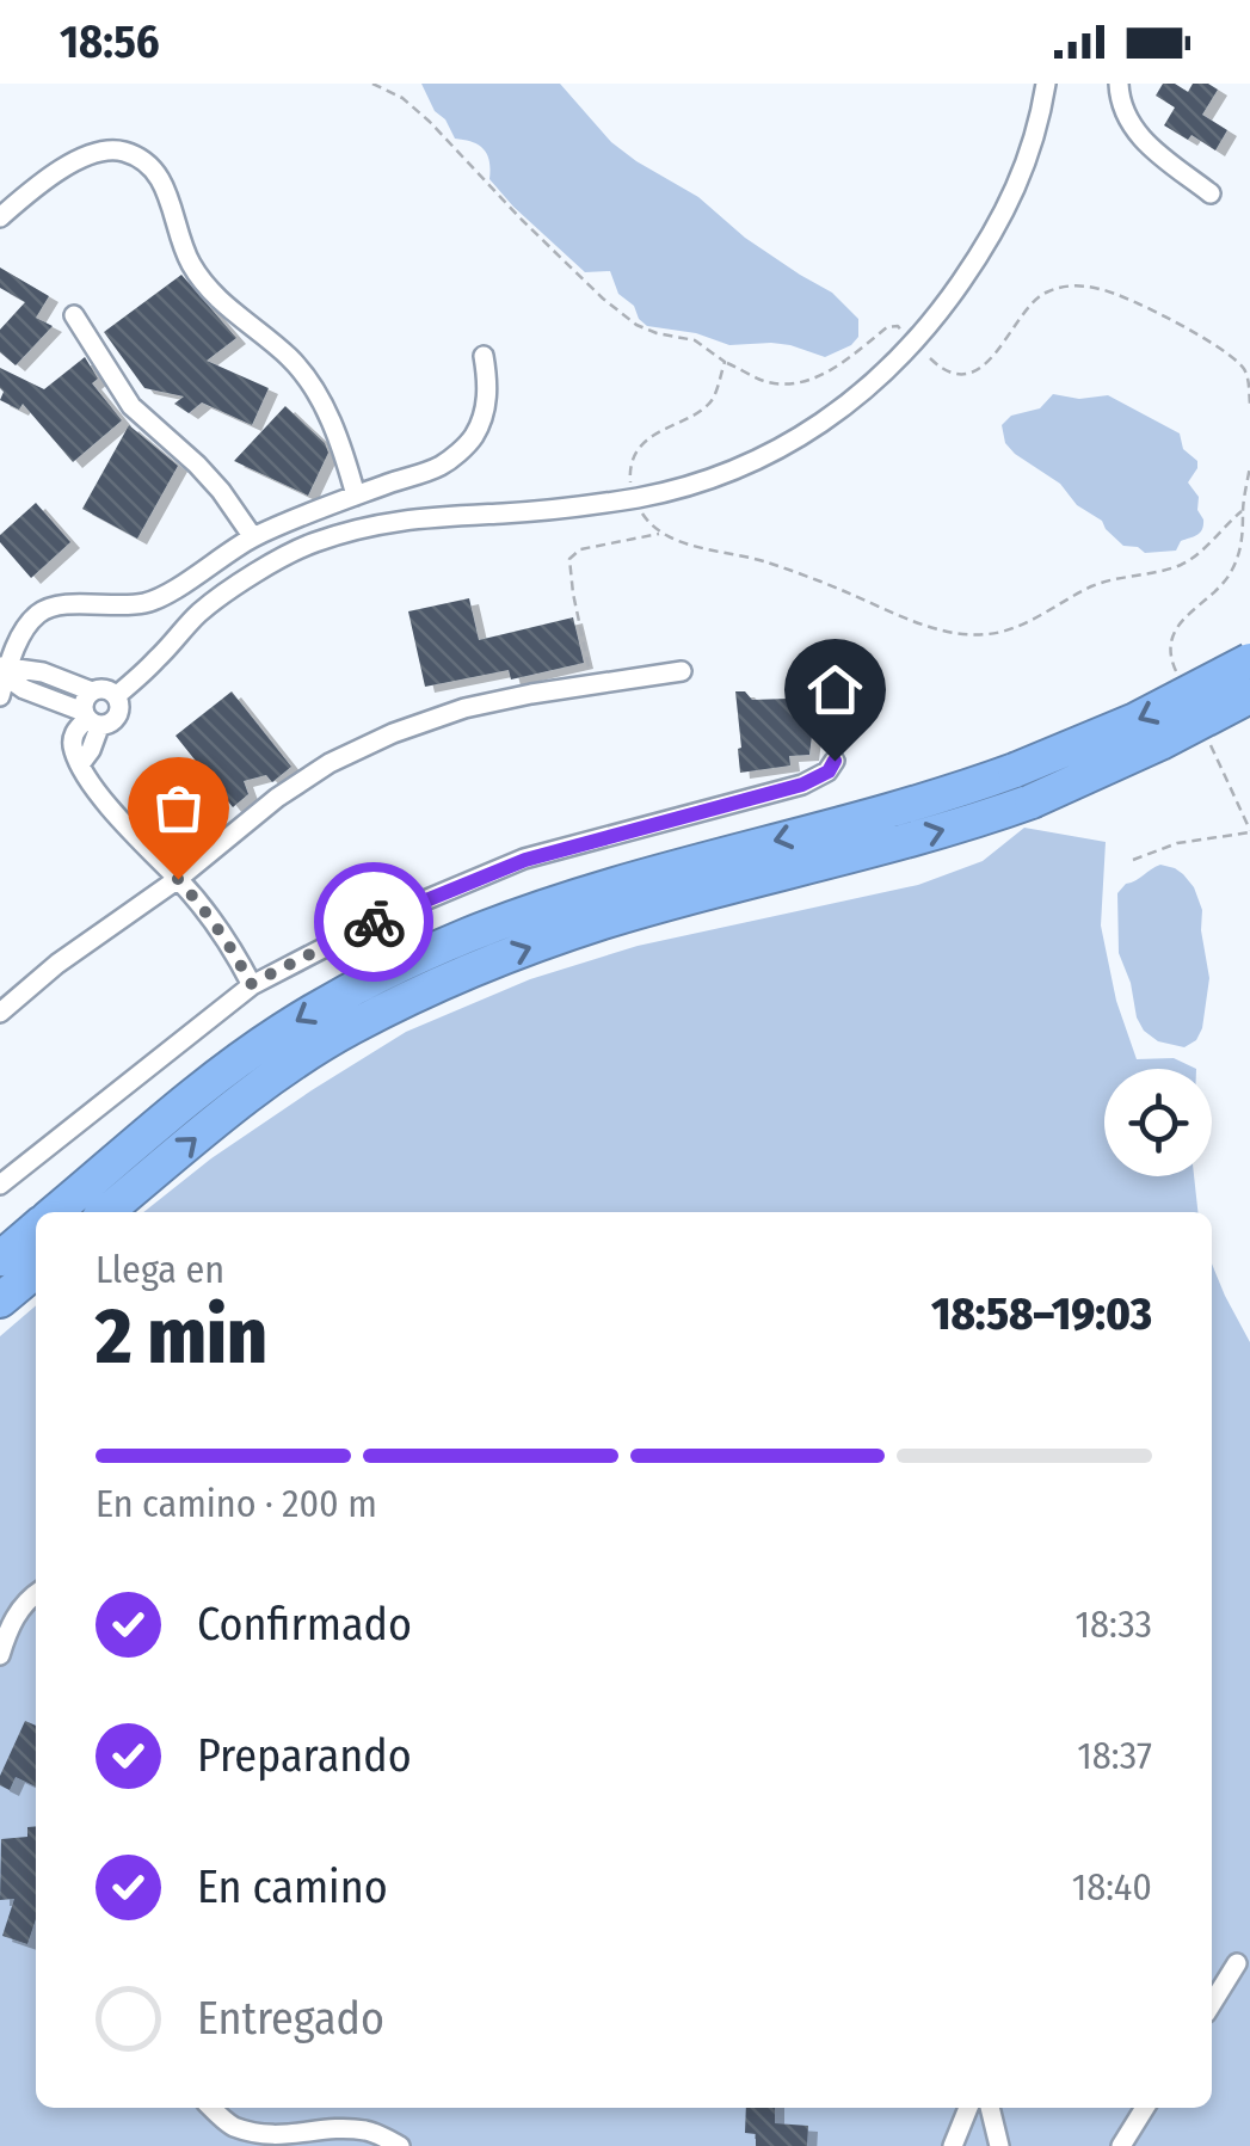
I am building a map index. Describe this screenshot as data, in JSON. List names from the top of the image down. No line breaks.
{"page":{"status":"18:56","heading":["2 min","Llega en","18:58–19:03"],"bar":"En camino · 200 m","list":[["Confirmado","18:33"],["Preparando","18:37"],["En camino","18:40"],"Entregado"]}}
